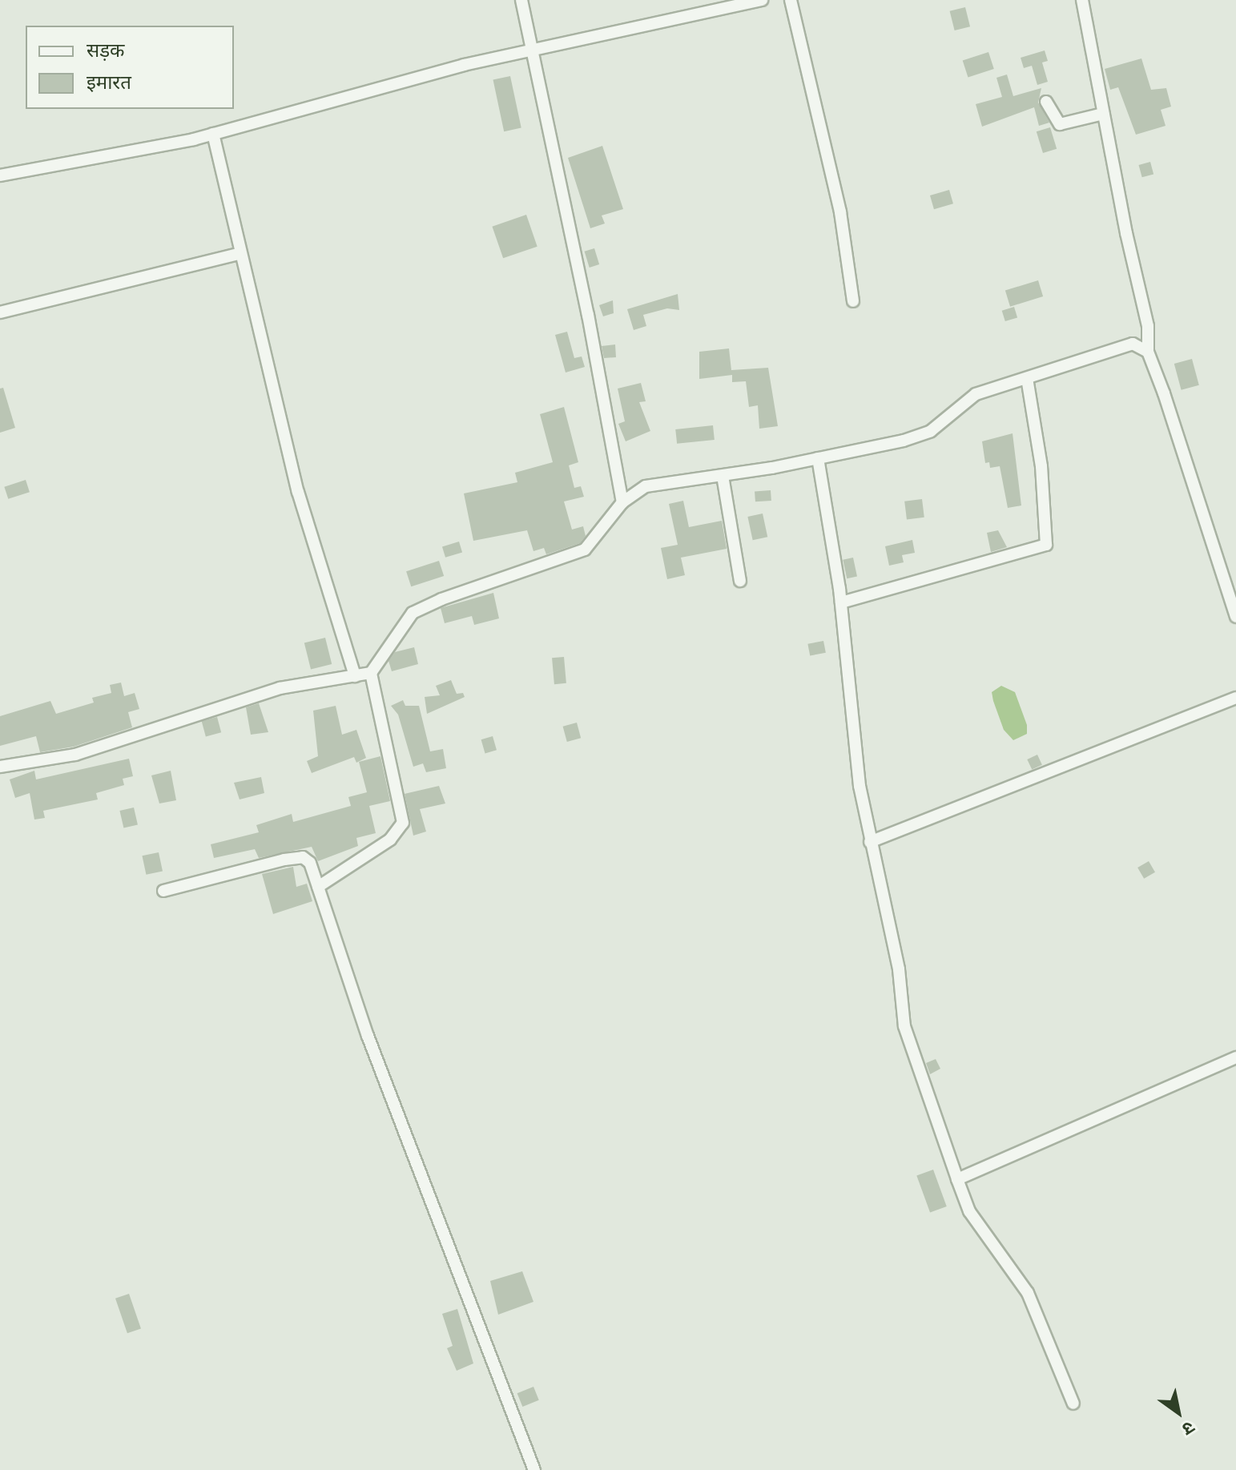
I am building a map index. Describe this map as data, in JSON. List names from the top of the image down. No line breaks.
{"legend":["सड़क","इमारत"],"north":"bottom right"}
